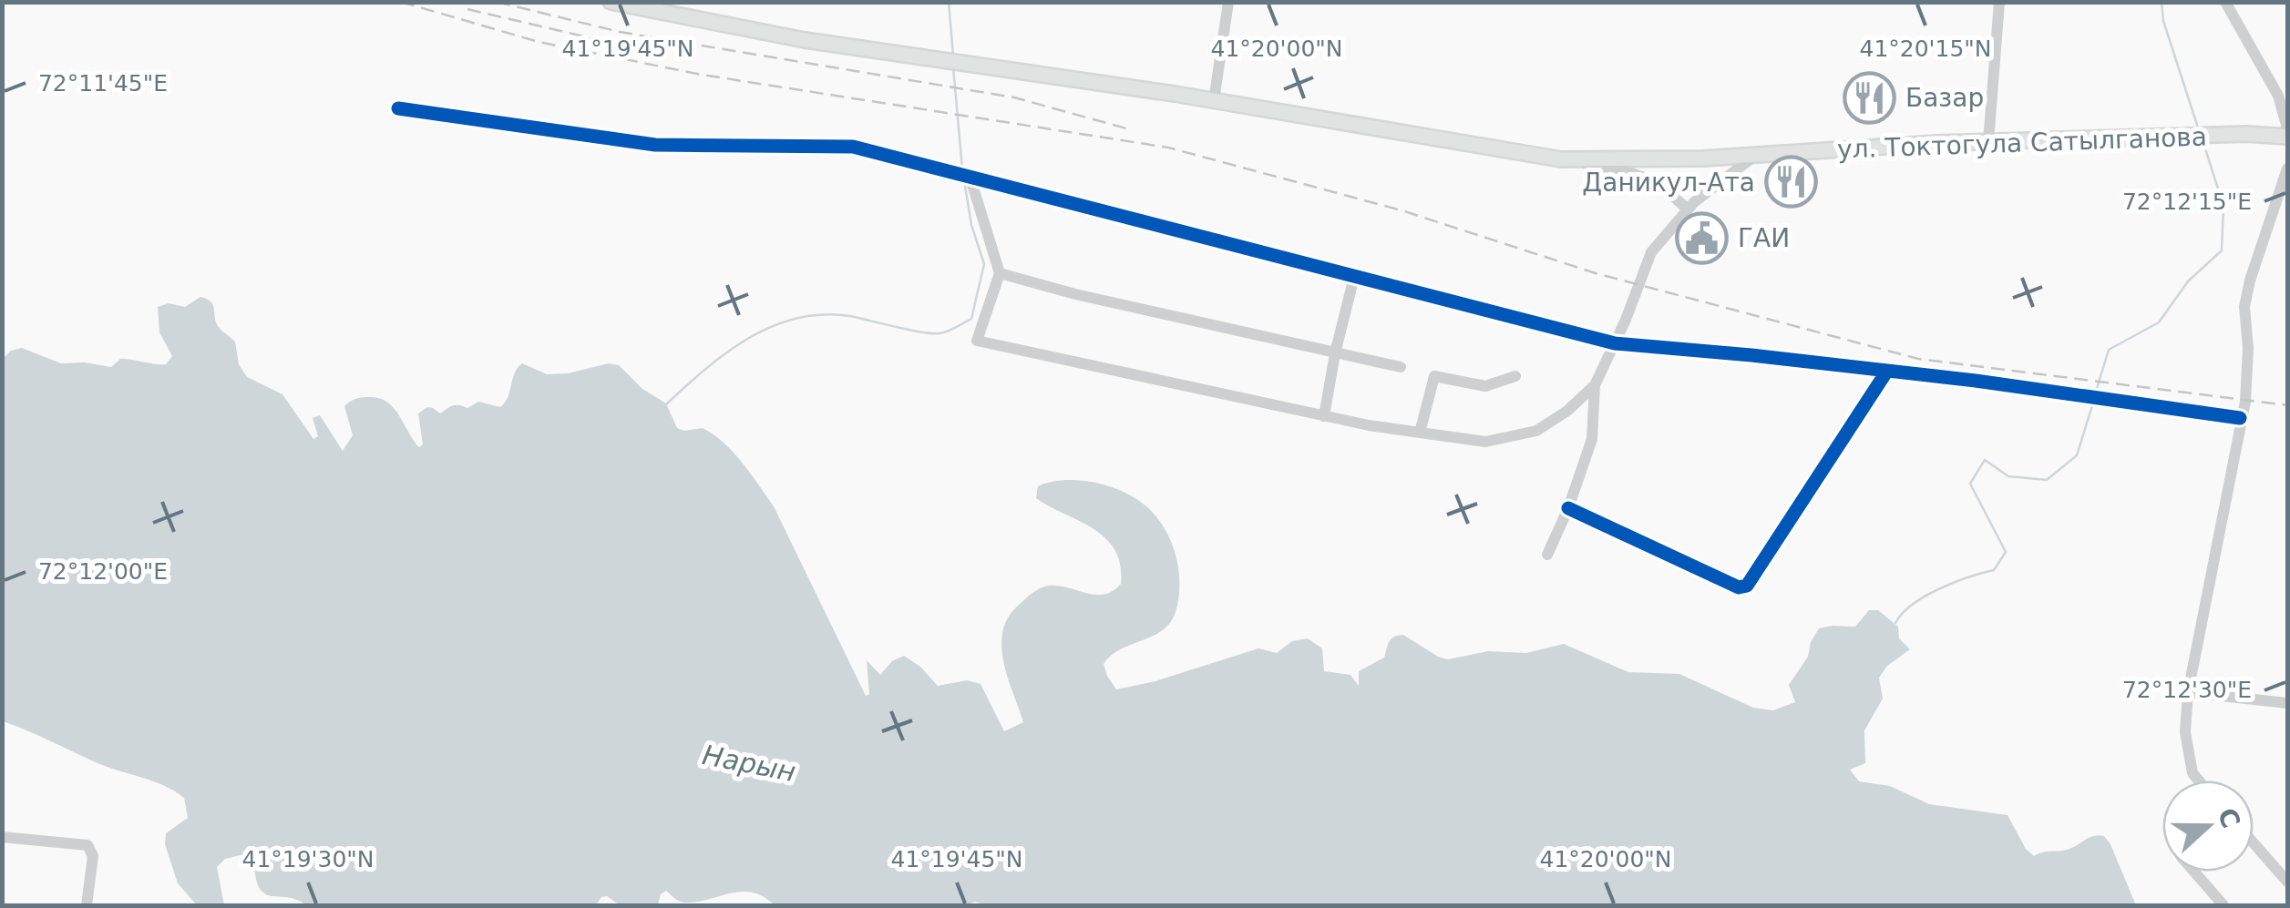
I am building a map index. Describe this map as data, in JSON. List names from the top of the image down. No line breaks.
{"streets":{"main road":["ул. Токтогула Сатылганова"]},"water":["Нарын"],"places":{"restaurant":["Базар","Даникул-Ата"],"public building":["ГАИ"]},"north":"right","coordinates":["41°19'45\"N","41°20'00\"N","41°20'15\"N","72°11'45\"E","72°12'15\"E","72°12'00\"E","72°12'30\"E","41°19'30\"N"]}
